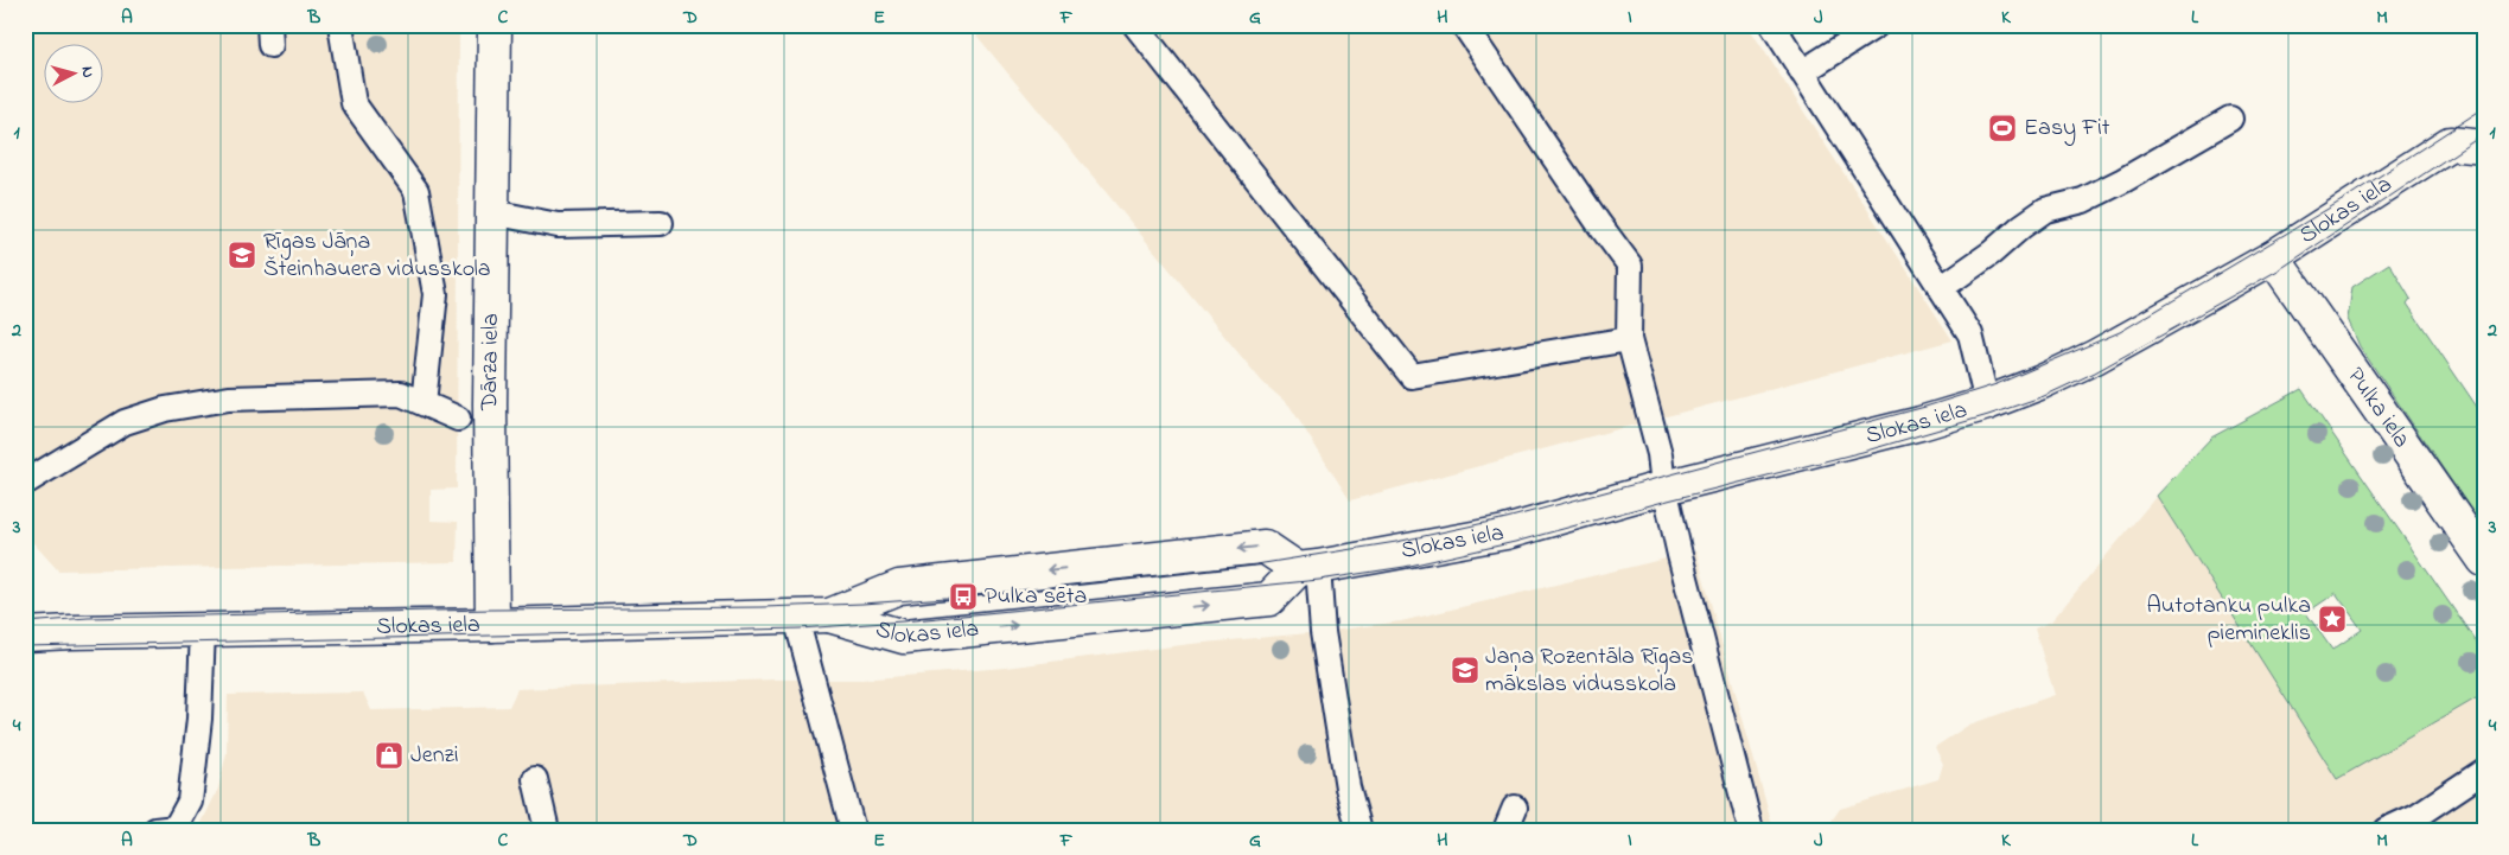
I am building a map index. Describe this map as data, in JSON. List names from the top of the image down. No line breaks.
{"streets":{"street":["Slokas iela","Dārza iela","Pulka iela"]},"crossings":[["Slokas iela","Dārza iela"],["Slokas iela","Pulka iela"]],"places":{"sports":["Easy Fit"],"school or university":["Rīgas Jāņa Šteinhauera vidusskola","Jaņa Rozentāla Rīgas mākslas vidusskola"],"bus stop":["Pulka sēta"],"place":["Autotanku pulka piemineklis"],"shop":["Jenzi"]},"north":"right","grid":{"columns":["A","B","C","D","E","F","G","H","I","J","K","L","M"],"rows":["1","2","3","4"]}}
